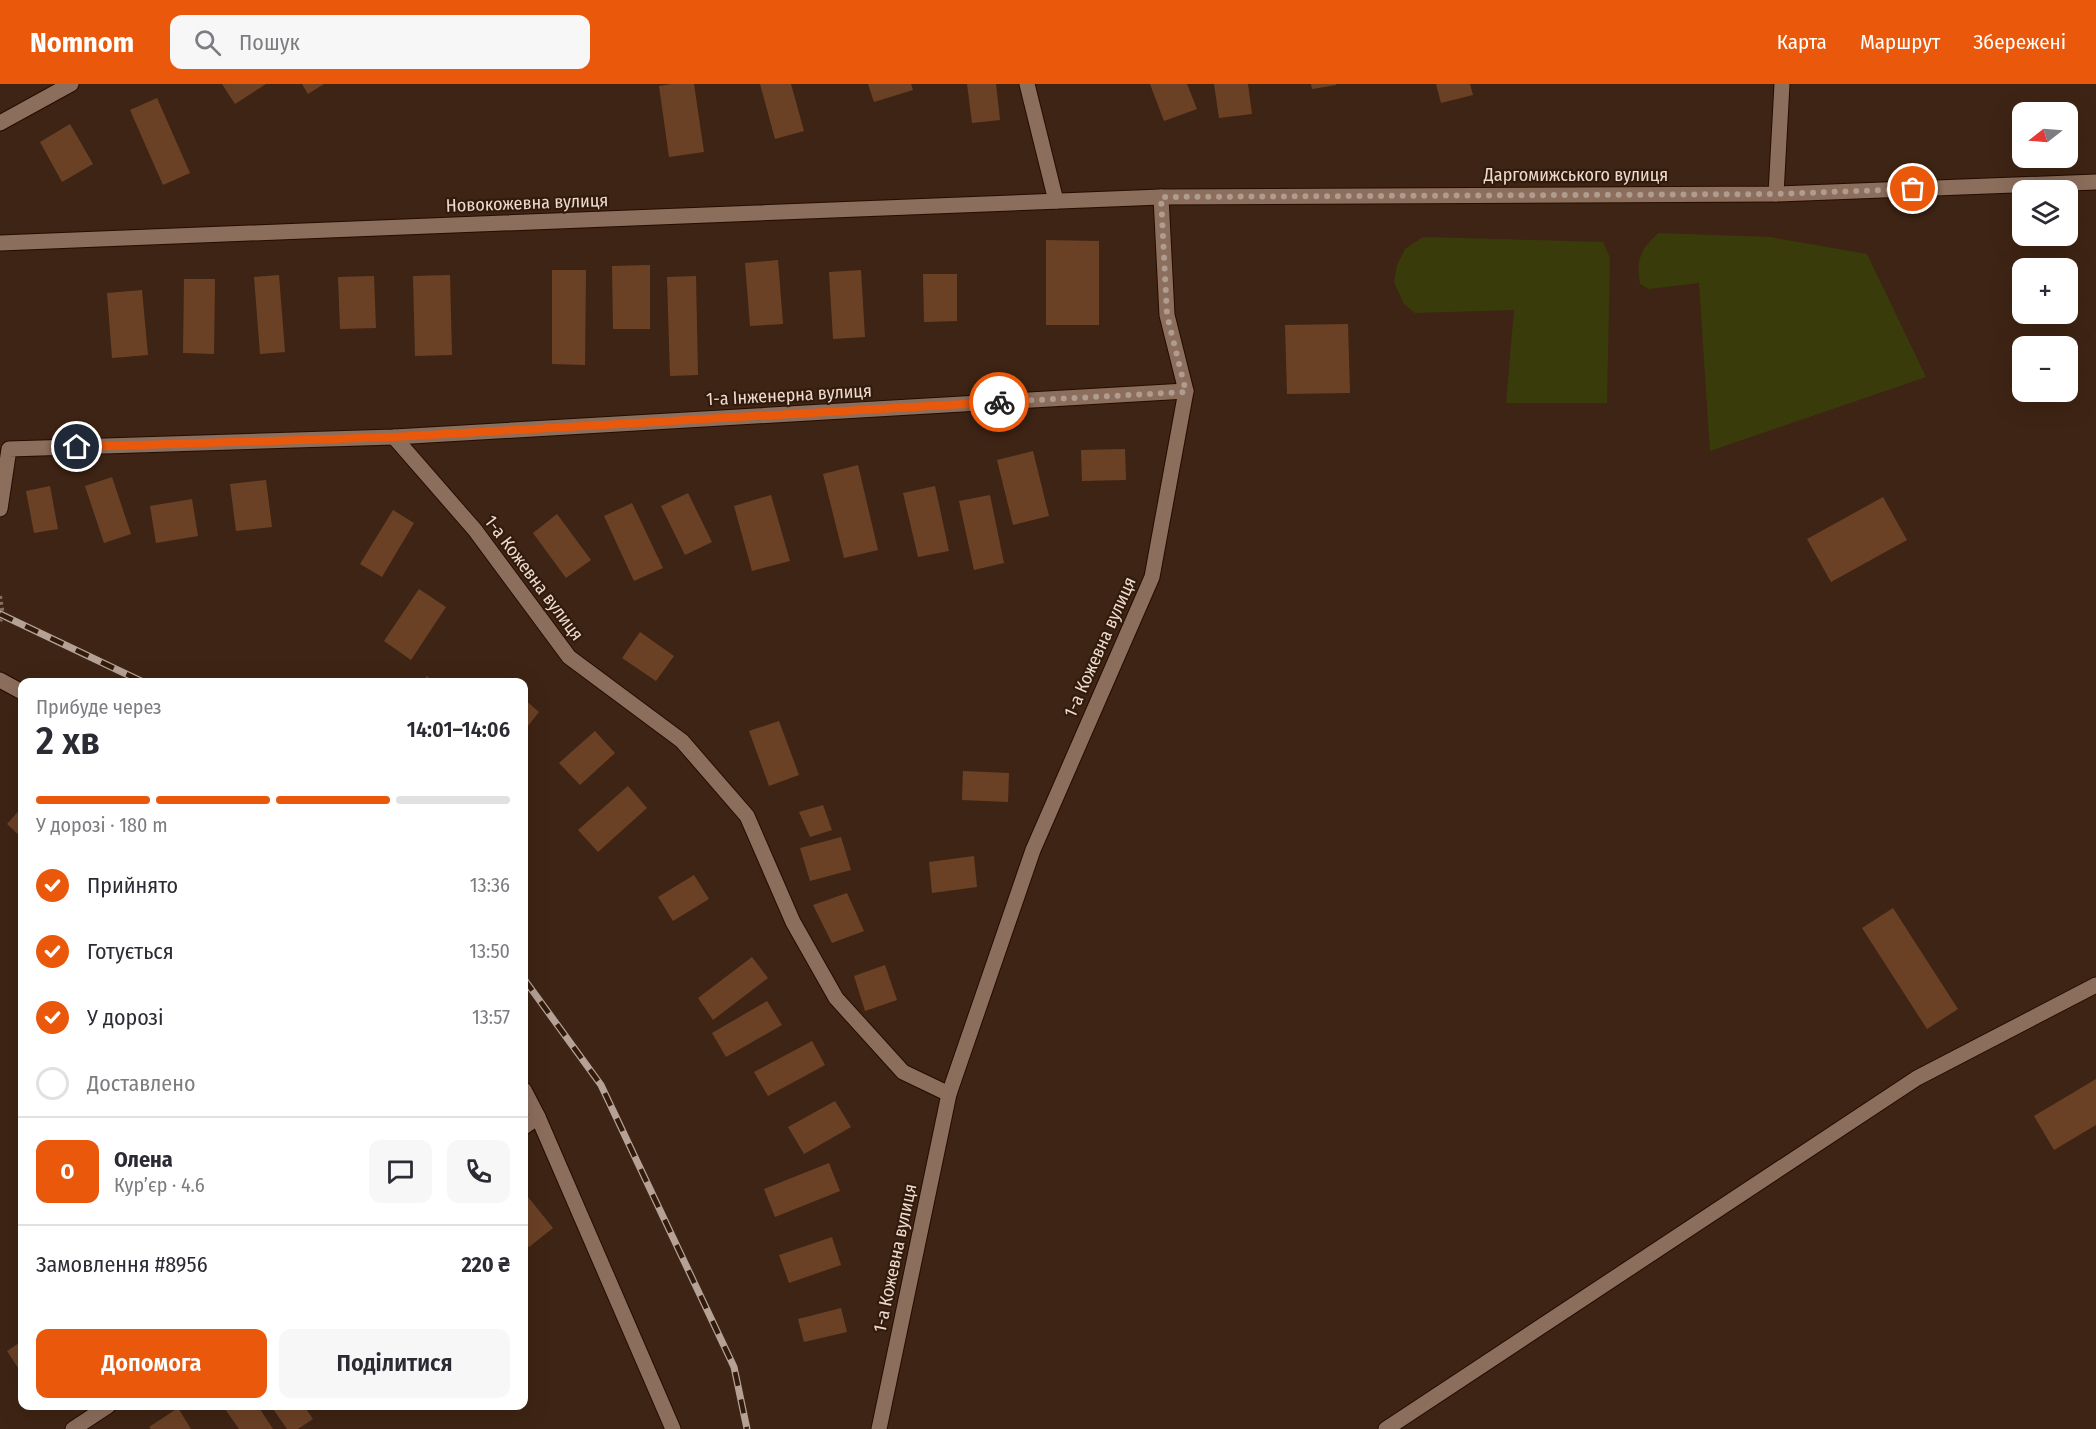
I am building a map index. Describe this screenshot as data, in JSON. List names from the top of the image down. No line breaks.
{"streets":{"street":["Даргомижського вулиця","Новокожевна вулиця","1-а Інженерна вулиця","1-а Кожевна вулиця"]},"crossings":[["Даргомижського вулиця","Новокожевна вулиця"],["Даргомижського вулиця","1-а Кожевна вулиця"],["1-а Інженерна вулиця","1-а Кожевна вулиця"]],"north":"left","page":{"header":"Nomnom","search":"Пошук","nav":["Карта","Маршрут","Збережені"],"map_buttons":["+","−"],"heading":["2 хв","Прибуде через","14:01–14:06"],"panel":["Олена","Кур’єр · 4.6","Замовлення #8956","220 ₴"],"bar":"У дорозі · 180 m","list":[["Прийнято","13:36"],["Готується","13:50"],["У дорозі","13:57"],"Доставлено"],"round":"О","buttons":["Допомога","Поділитися"]}}
